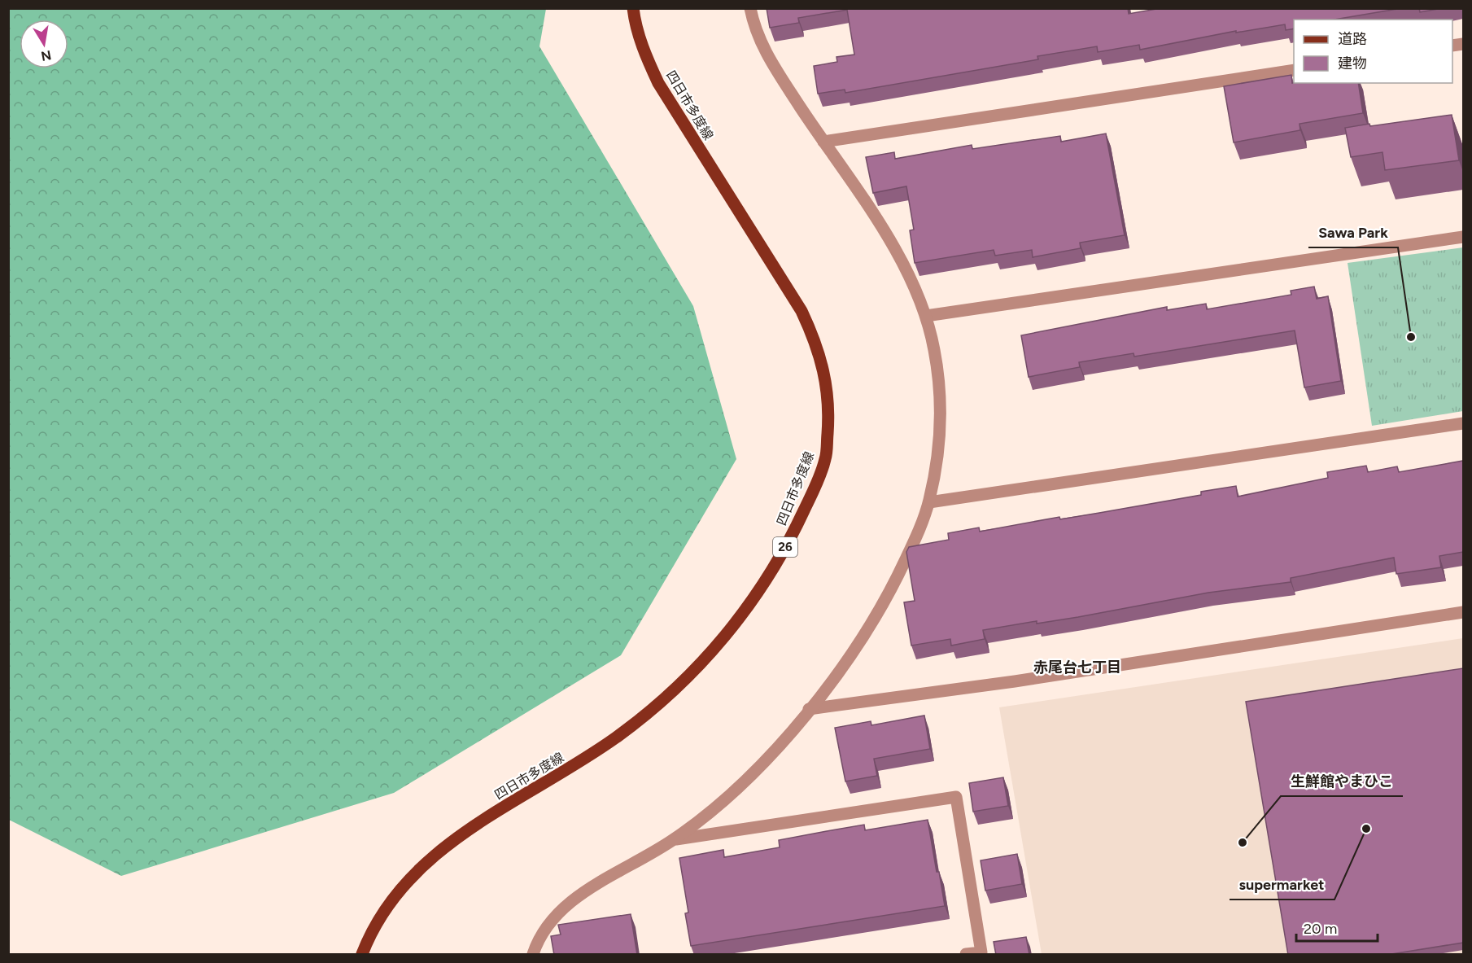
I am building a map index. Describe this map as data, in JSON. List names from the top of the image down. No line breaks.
{"streets":{"main road":["四日市多度線","26"]},"districts":["赤尾台七丁目"],"places":["Sawa Park","supermarket","生鮮館やまひこ"],"legend":["道路","建物"],"scale_bar":"20 m","north":"bottom"}
